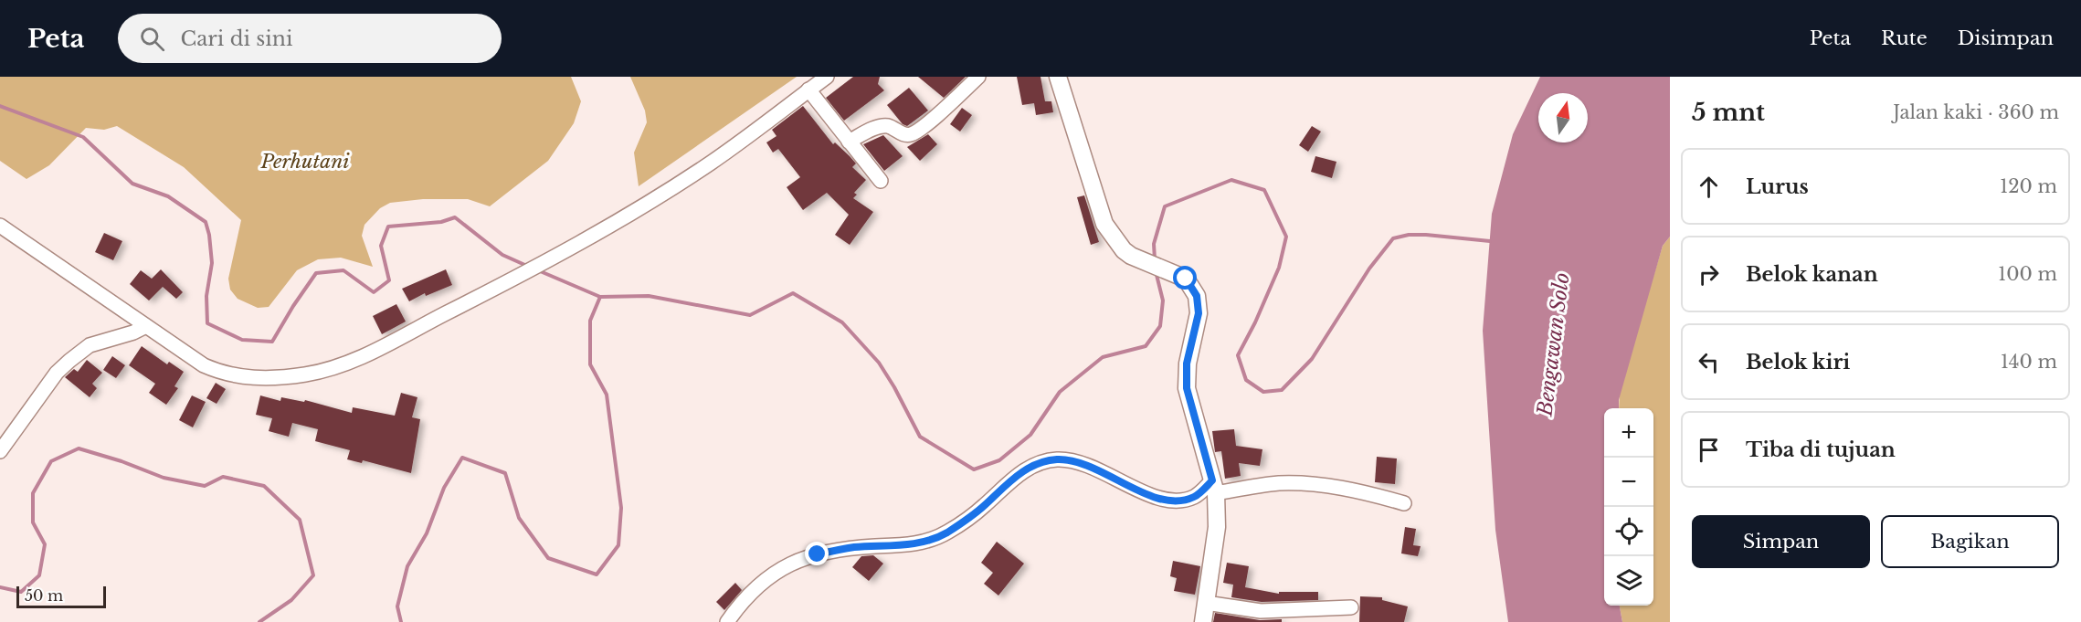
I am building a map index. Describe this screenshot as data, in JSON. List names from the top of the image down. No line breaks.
{"water":["Bengawan Solo"],"parks":["Perhutani"],"scale_bar":"50 m","north":"top","page":{"header":"Peta","search":"Cari di sini","nav":["Peta","Rute","Disimpan"],"heading":["5 mnt","Jalan kaki · 360 m"],"list":[["Lurus","120 m"],["Belok kanan","100 m"],["Belok kiri","140 m"],"Tiba di tujuan"],"map_buttons":["+","−"],"buttons":["Simpan","Bagikan"],"scale":"50 m"}}
